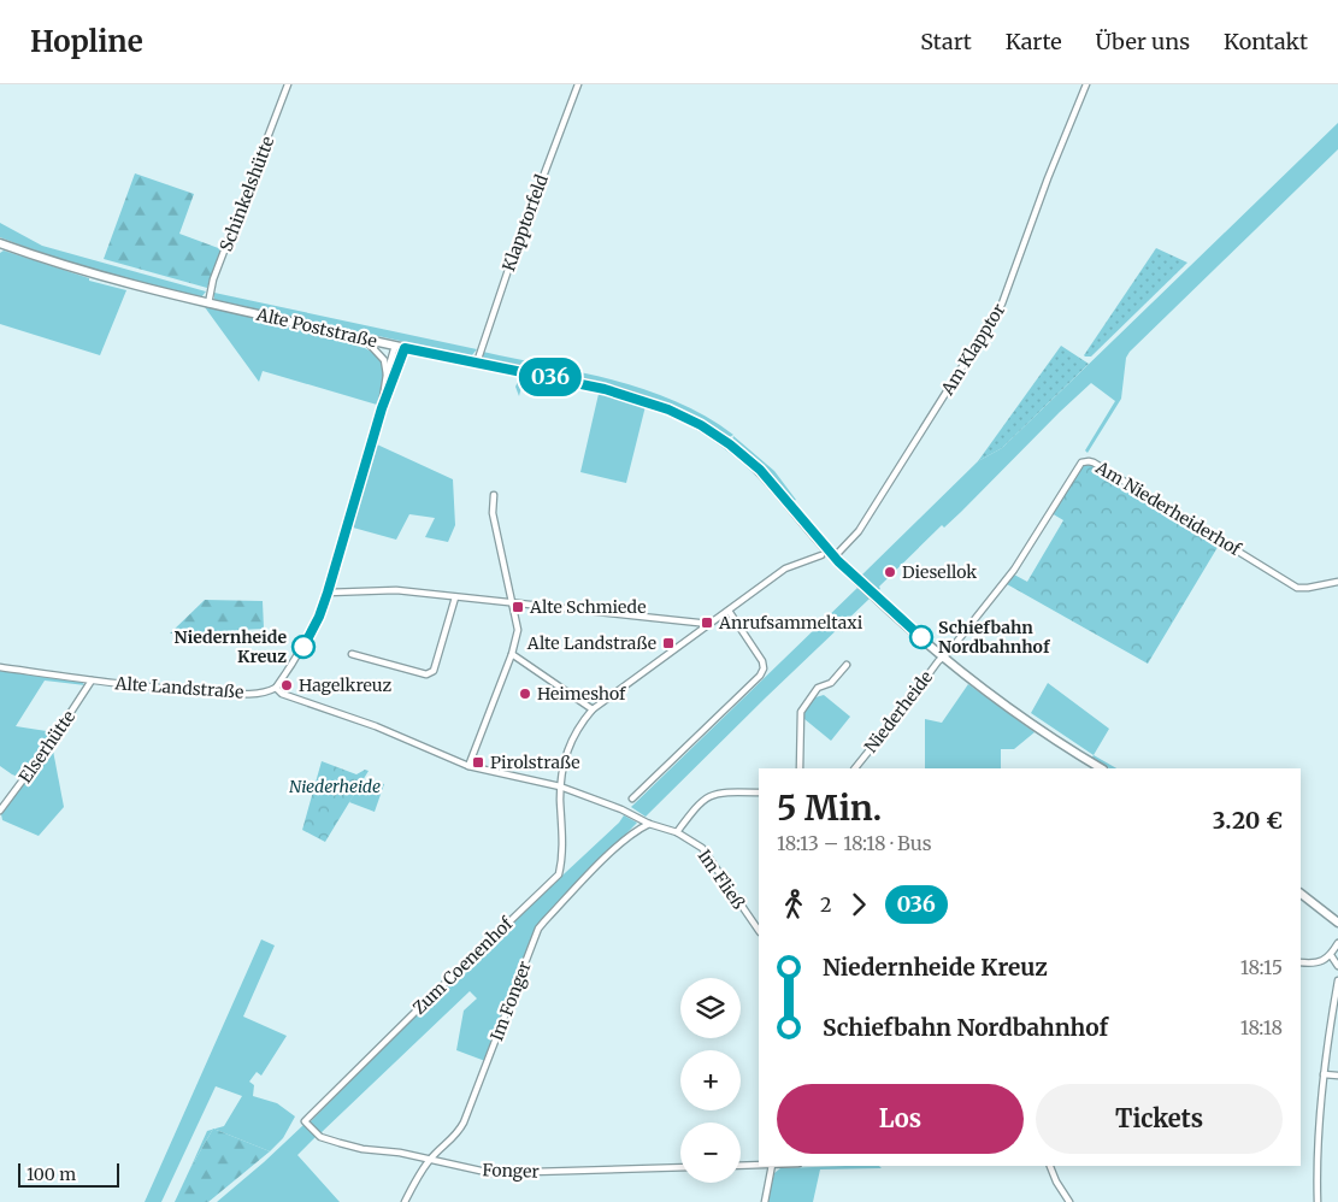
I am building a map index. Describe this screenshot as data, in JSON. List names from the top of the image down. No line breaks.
{"streets":{"street":["Schinkelshütte","Klapptorfeld","Alte Poststraße","Am Klapptor","Am Niederheiderhof","Alte Landstraße","Niederheide","Elserhütte","Im Fließ","Zum Coenenhof","Im Fonger","Fonger"]},"crossings":[["Schinkelshütte","Alte Poststraße"],["Klapptorfeld","Alte Poststraße"],["Alte Poststraße","Am Klapptor"],["Alte Poststraße","Am Niederheiderhof"],["Alte Poststraße","Niederheide"],["Am Niederheiderhof","Niederheide"],["Alte Landstraße","Elserhütte"],["Zum Coenenhof","Fonger"],["Im Fonger","Fonger"]],"parks":["Niederheide"],"places":{"other":["Diesellok","Schiefbahn Nordbahnhof","Niedernheide Kreuz","Hagelkreuz","Heimeshof"],"transit":["Alte Schmiede","Anrufsammeltaxi","Alte Landstraße","Pirolstraße"]},"lines":["bus line 036"],"scale_bar":"100 m","page":{"header":"Hopline","nav":["Start","Karte","Über uns","Kontakt"],"on_map":"036","heading":["5 Min.","18:13 – 18:18 · Bus","3.20 €"],"legs":["2","036"],"list":[{"name":"Niedernheide Kreuz","value":"18:15"},{"name":"Schiefbahn Nordbahnhof","value":"18:18"}],"map_buttons":["+","−"],"buttons":["Los","Tickets"],"scale":"100 m"}}
